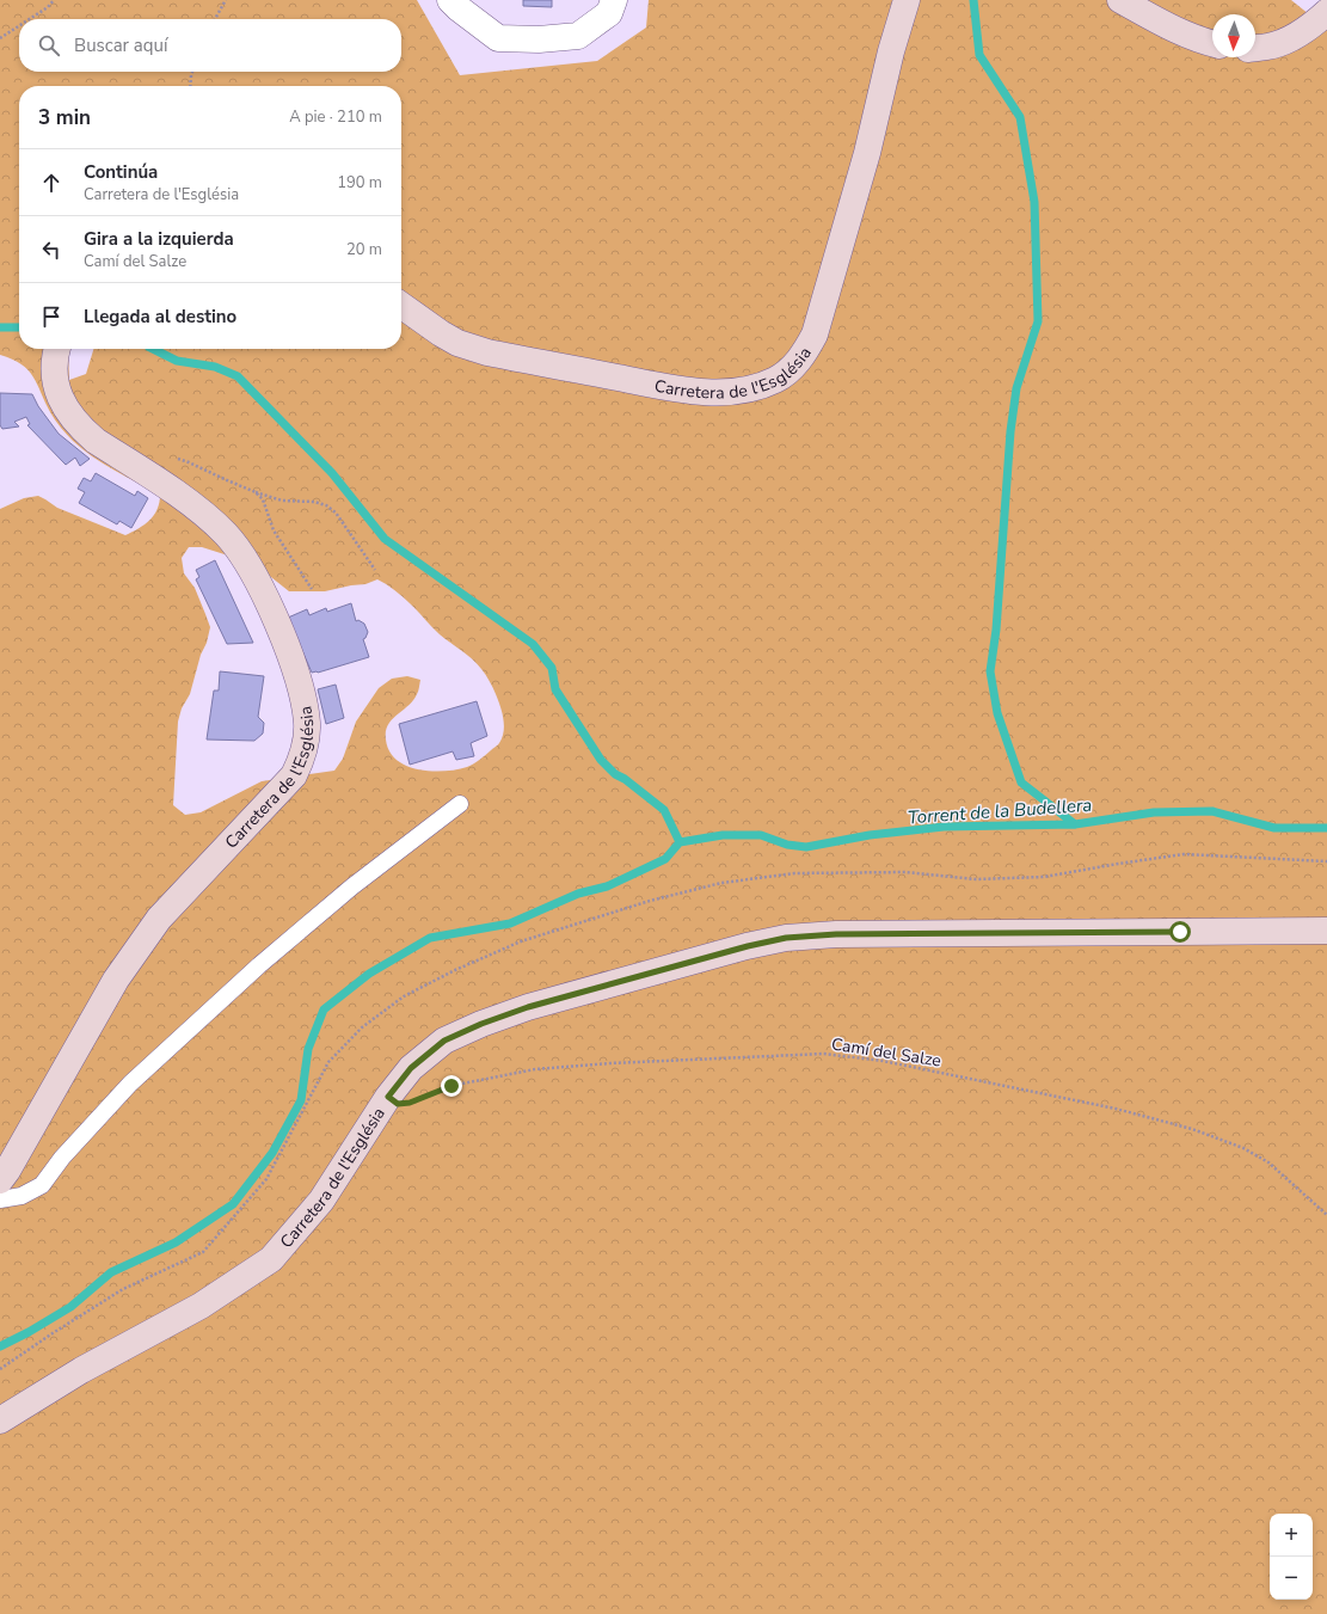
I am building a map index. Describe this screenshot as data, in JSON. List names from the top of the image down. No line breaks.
{"streets":{"main road":["Carretera de l'Església"],"path":["Camí del Salze"]},"crossings":[["Carretera de l'Església","Camí del Salze"]],"water":["Torrent de la Budellera"],"north":"bottom","page":{"search":"Buscar aquí","heading":["3 min","A pie · 210 m"],"list":[["Continúa","Carretera de l'Església","190 m"],["Gira a la izquierda","Camí del Salze","20 m"],"Llegada al destino"],"map_buttons":["+","−"]}}
